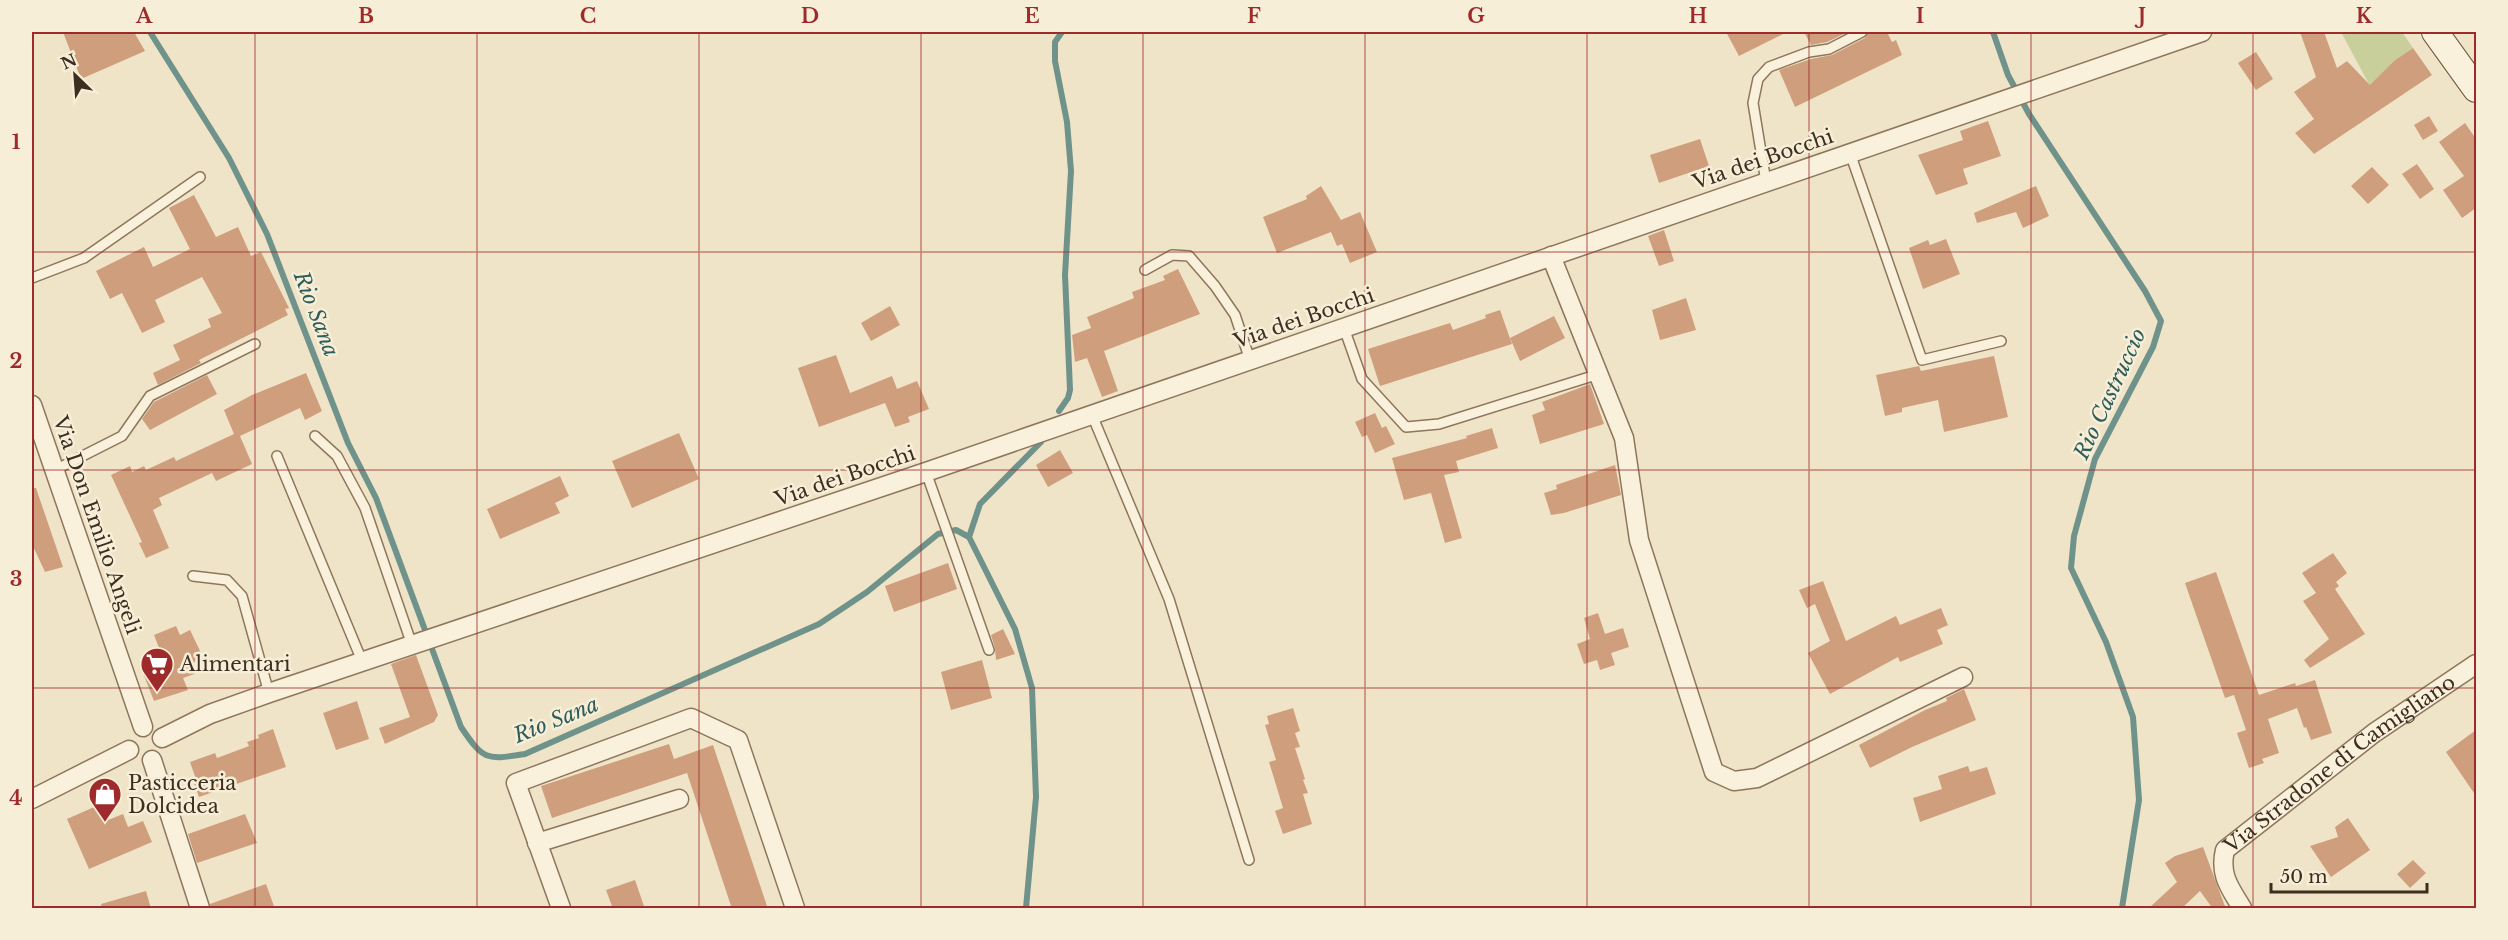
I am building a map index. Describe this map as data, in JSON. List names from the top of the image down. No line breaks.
{"streets":{"street":["Via dei Bocchi","Via Don Emilio Angeli","Via Stradone di Camigliano"]},"crossings":[["Via dei Bocchi","Via Don Emilio Angeli"]],"water":["Rio Sana","Rio Castruccio"],"places":{"supermarket":["Alimentari"],"shop":["Pasticceria Dolcidea"]},"scale_bar":"50 m","north":"top left","grid":{"columns":["A","B","C","D","E","F","G","H","I","J","K"],"rows":["1","2","3","4"]}}
